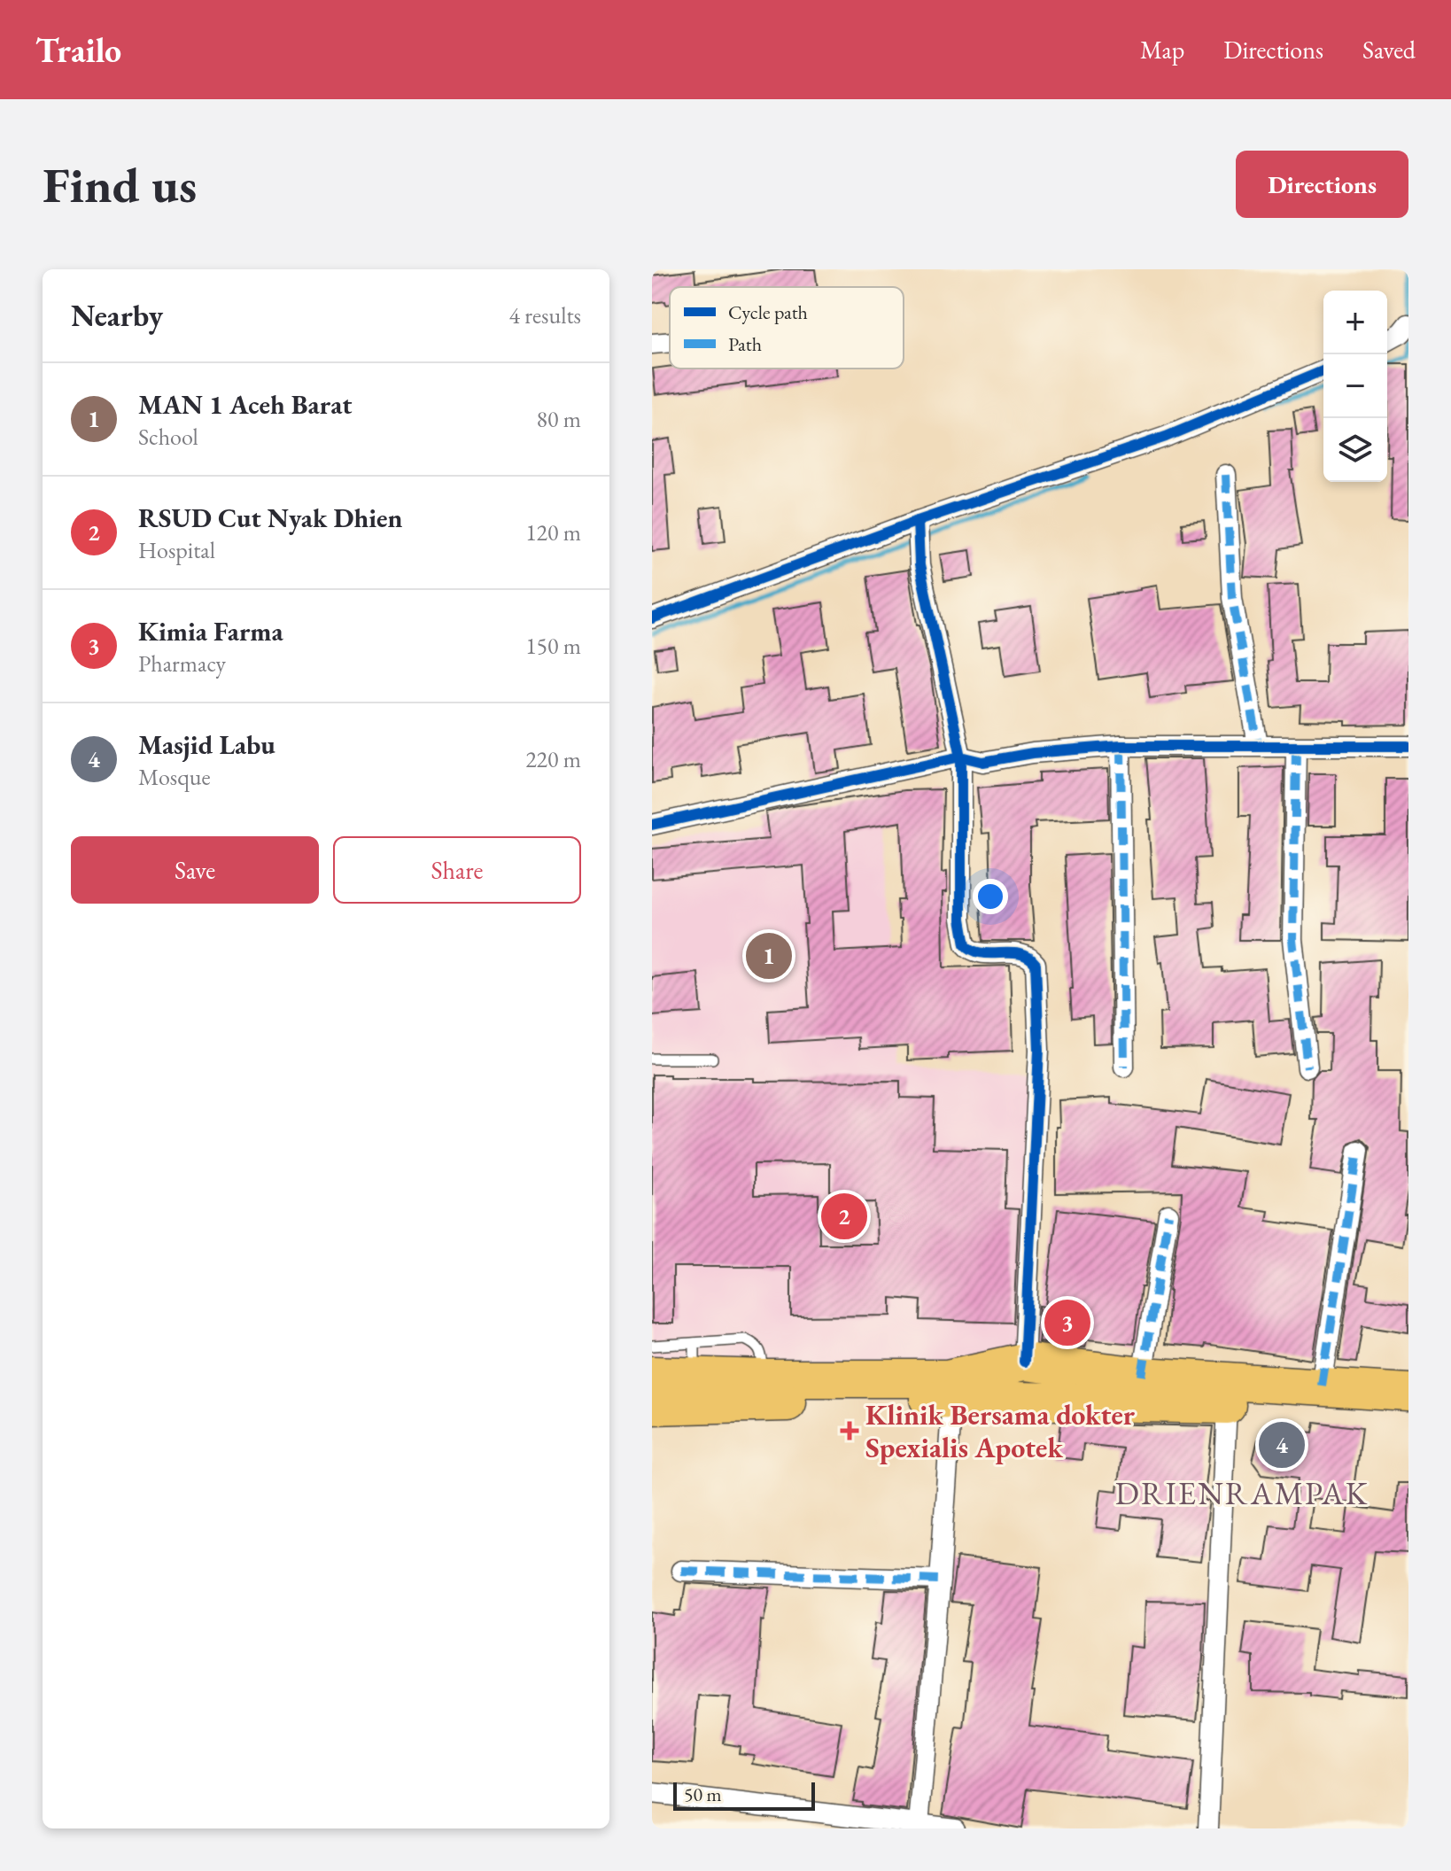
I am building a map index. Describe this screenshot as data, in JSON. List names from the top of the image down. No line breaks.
{"districts":["DRIENRAMPAK"],"places":{"health":["Klinik Bersama dokter Spexialis Apotek"]},"legend":["Cycle path","Path"],"scale_bar":"50 m","page":{"header":"Trailo","nav":["Map","Directions","Saved"],"buttons":["Directions",["Save","Share"]],"title":"Find us","heading":["Nearby","4 results"],"map_buttons":["+","−"],"list":[{"mark":"1","name":"MAN 1 Aceh Barat","note":"School","value":"80 m"},{"mark":"2","name":"RSUD Cut Nyak Dhien","note":"Hospital","value":"120 m"},{"mark":"3","name":"Kimia Farma","note":"Pharmacy","value":"150 m"},{"mark":"4","name":"Masjid Labu","note":"Mosque","value":"220 m"}],"pins":["1","2","3","4"],"scale":"50 m"}}
